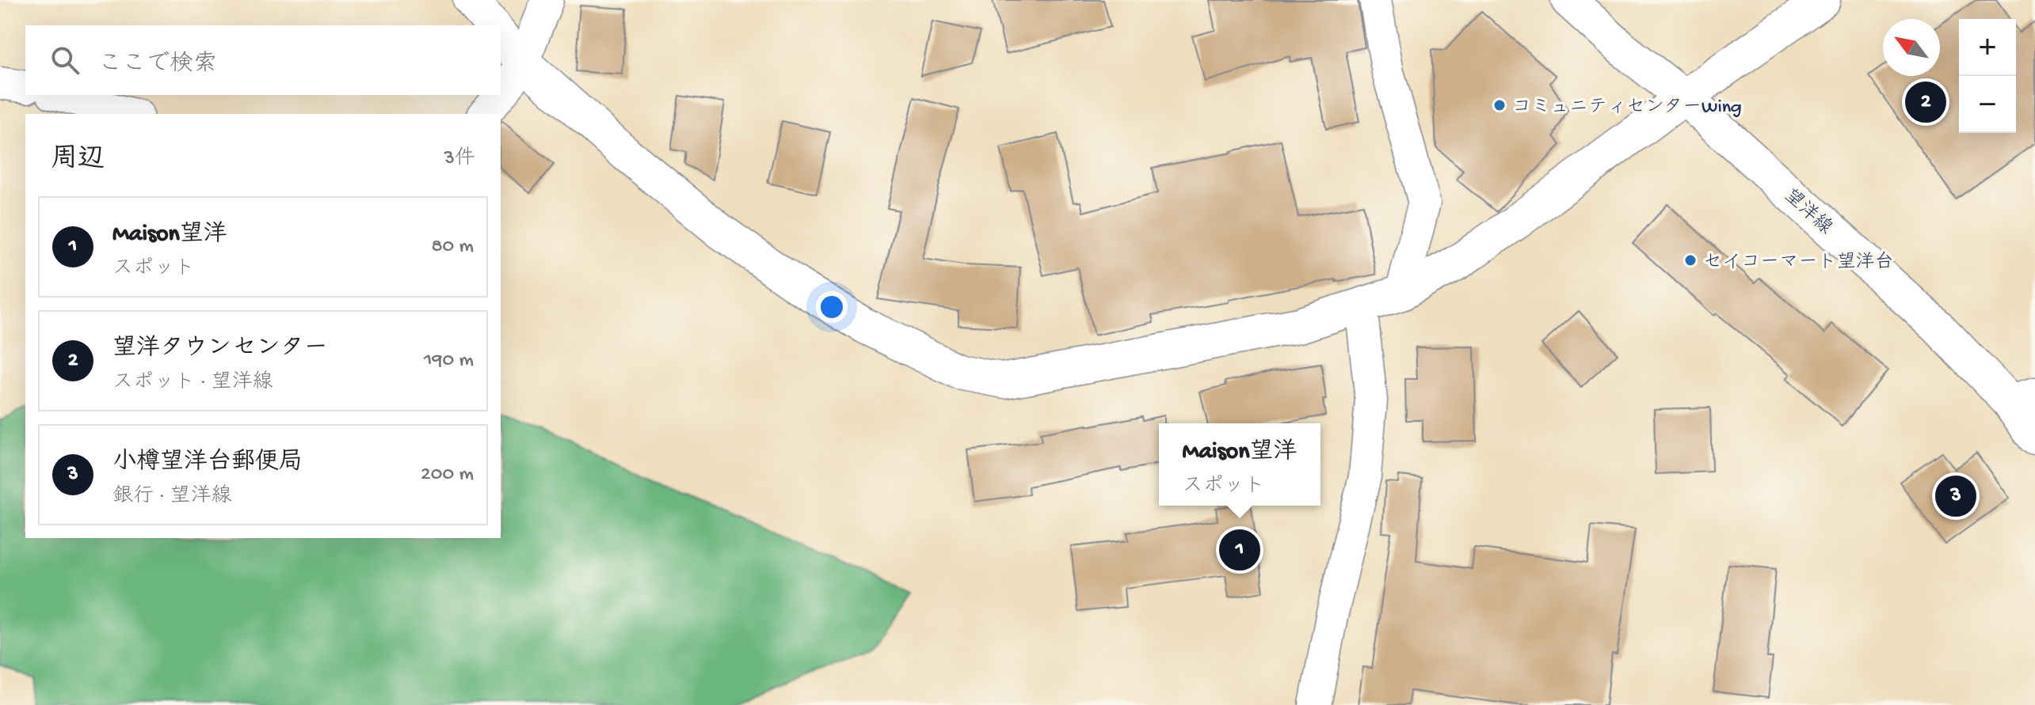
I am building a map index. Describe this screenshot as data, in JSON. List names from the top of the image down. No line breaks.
{"streets":{"street":["望洋線"]},"places":["コミュニティセンターWing","セイコーマート望洋台"],"north":"top left","page":{"map_buttons":["+","−"],"search":"ここで検索","pins":["2","3","1"],"heading":["周辺","3件"],"list":[{"mark":"1","name":"Maison望洋","note":"スポット","value":"80 m"},{"mark":"2","name":"望洋タウンセンター","note":"スポット · 望洋線","value":"190 m"},{"mark":"3","name":"小樽望洋台郵便局","note":"銀行 · 望洋線","value":"200 m"}],"popup":["Maison望洋","スポット"]}}
